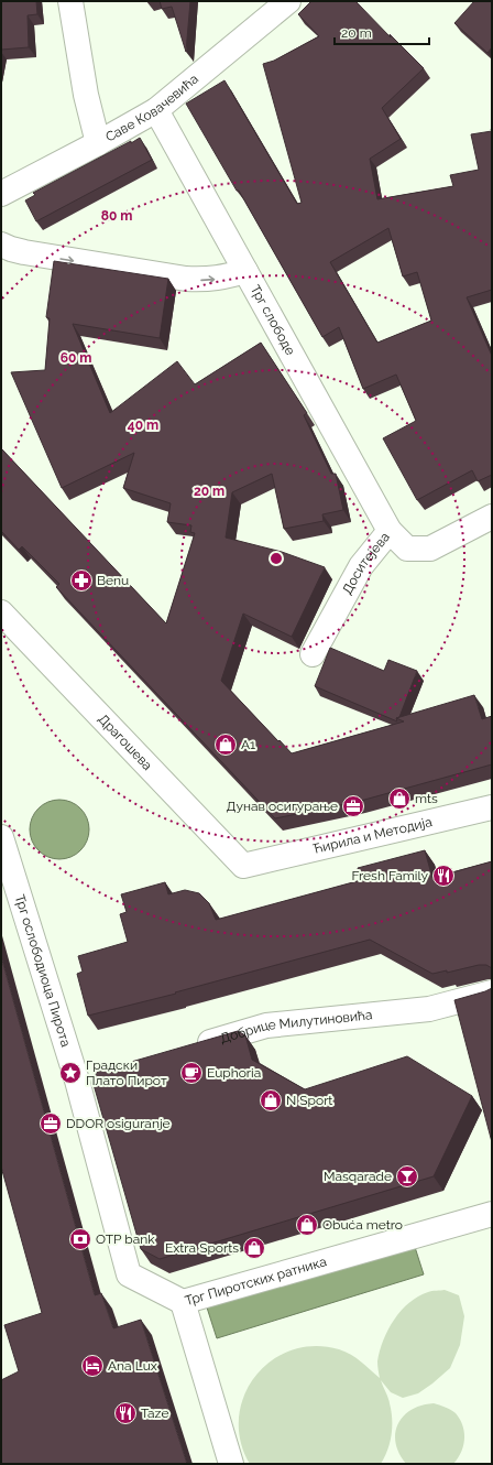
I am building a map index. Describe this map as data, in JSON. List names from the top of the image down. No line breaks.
{"streets":{"street":["Саве Ковачевића","Трг слободе","Доситејева","Драгошева","Ћирила и Методија","Трг ослободиоца Пирота","Добрице Милутиновића","Трг Пиротских ратника"]},"crossings":[["Саве Ковачевића","Трг слободе"],["Трг слободе","Доситејева"],["Драгошева","Ћирила и Методија"],["Трг ослободиоца Пирота","Трг Пиротских ратника"]],"places":{"pharmacy":["Benu"],"shop":["A1","mts","N Sport","Obuća metro","Extra Sports"],"office":["Дунав осигурање","DDOR osiguranje"],"restaurant":["Fresh Family","Taze"],"place":["Градски Плато Пирот"],"cafe":["Euphoria"],"bar":["Masqarade"],"bank":["OTP bank"],"hotel":["Ana Lux"]},"scale_bar":"20 m","rings":["80 m","60 m","40 m","20 m"]}
